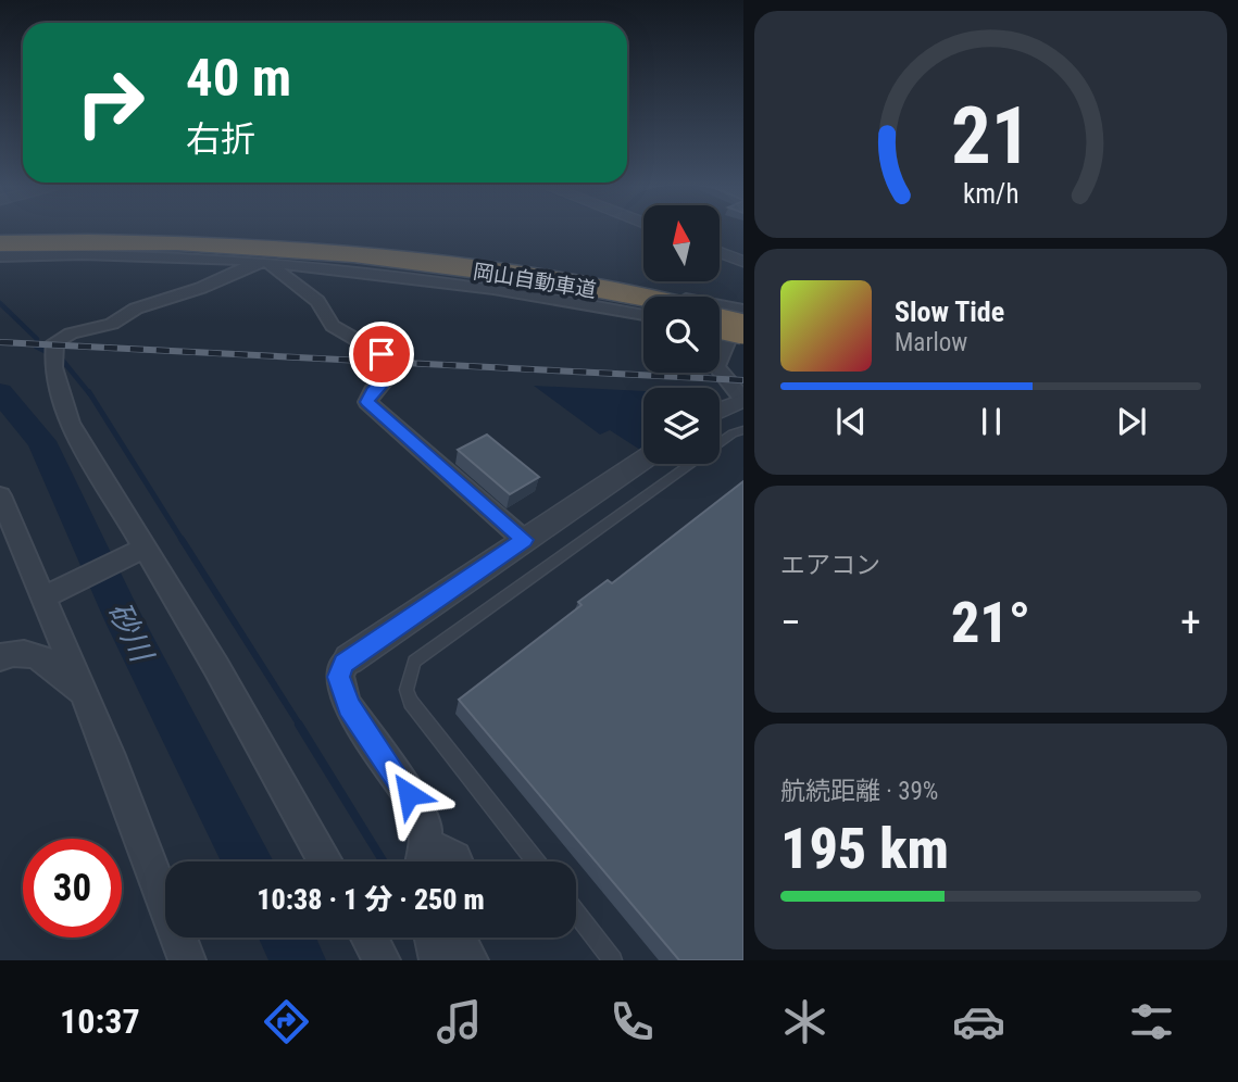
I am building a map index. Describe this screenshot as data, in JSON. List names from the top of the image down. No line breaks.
{"streets":{"highway":["岡山自動車道"]},"water":["砂川"],"north":"top","page":{"turn":["40 m","右折"],"song":["Slow Tide","Marlow"],"tile":["エアコン",["航続距離 · 39%","195 km"]],"heat":["−","21°","+"],"limit":"30","trip":"10:38 · 1 分 · 250 m","tabs":"10:37","gauge":["21","km/h"]}}
